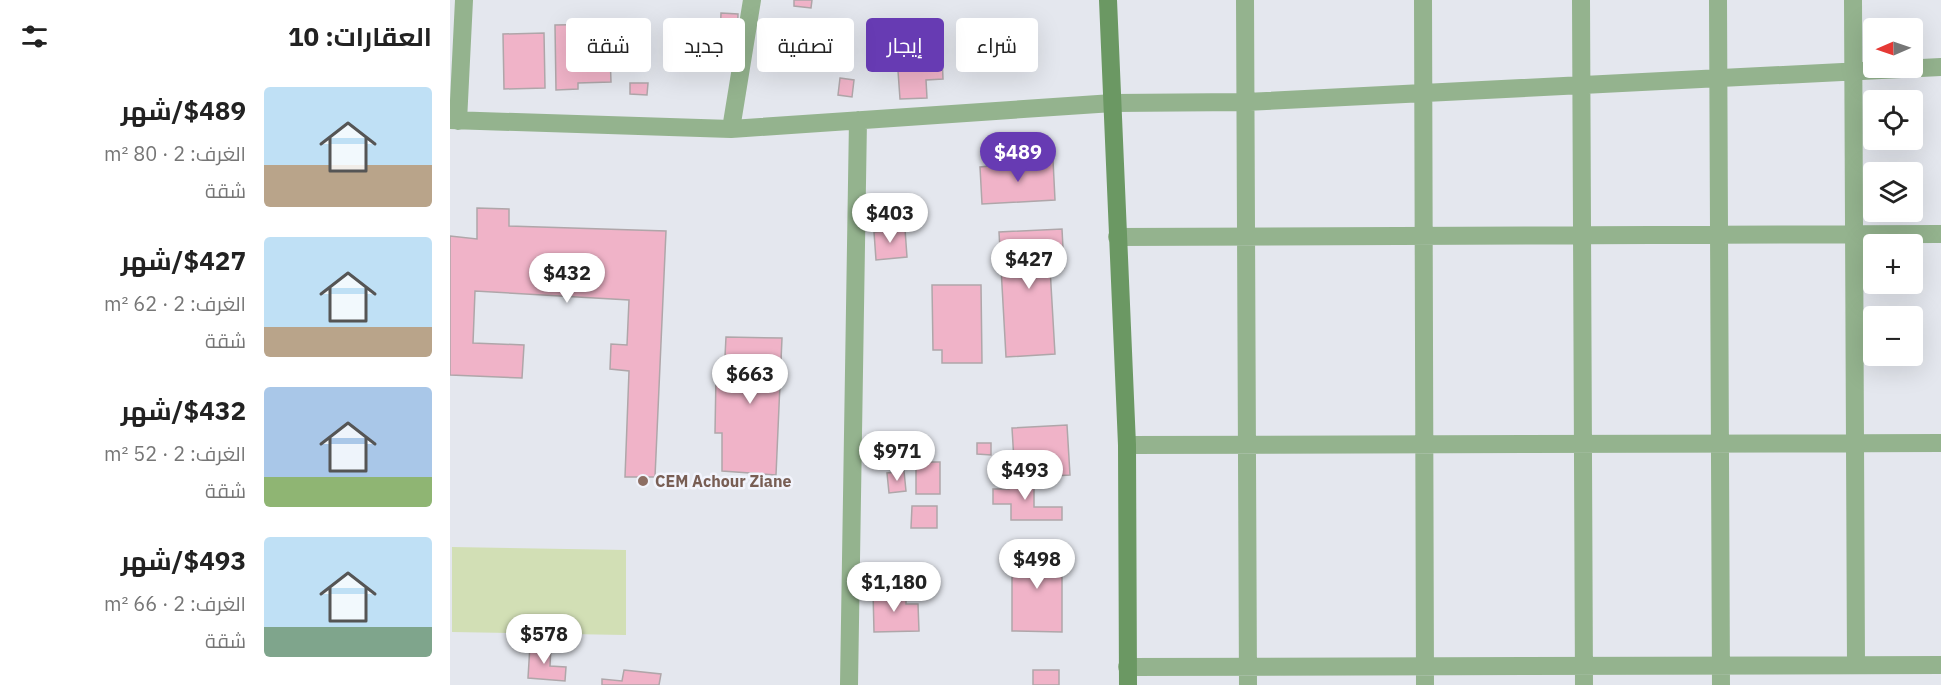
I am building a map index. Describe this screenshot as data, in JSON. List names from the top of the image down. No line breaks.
{"places":["CEM Achour Ziane"],"north":"left","page":{"heading":"العقارات: 10","map_buttons":["+","−"],"chip":["شراء","إيجار","تصفية","جديد","شقة"],"list":[{"name":"$489/شهر","note":"الغرف: 2 · 80 m² · شقة"},{"name":"$427/شهر","note":"الغرف: 2 · 62 m² · شقة"},{"name":"$432/شهر","note":"الغرف: 2 · 52 m² · شقة"},{"name":"$493/شهر","note":"الغرف: 2 · 66 m² · شقة"}],"price":["$489","$403","$427","$432","$663","$971","$493","$498","$1,180","$578"]}}
